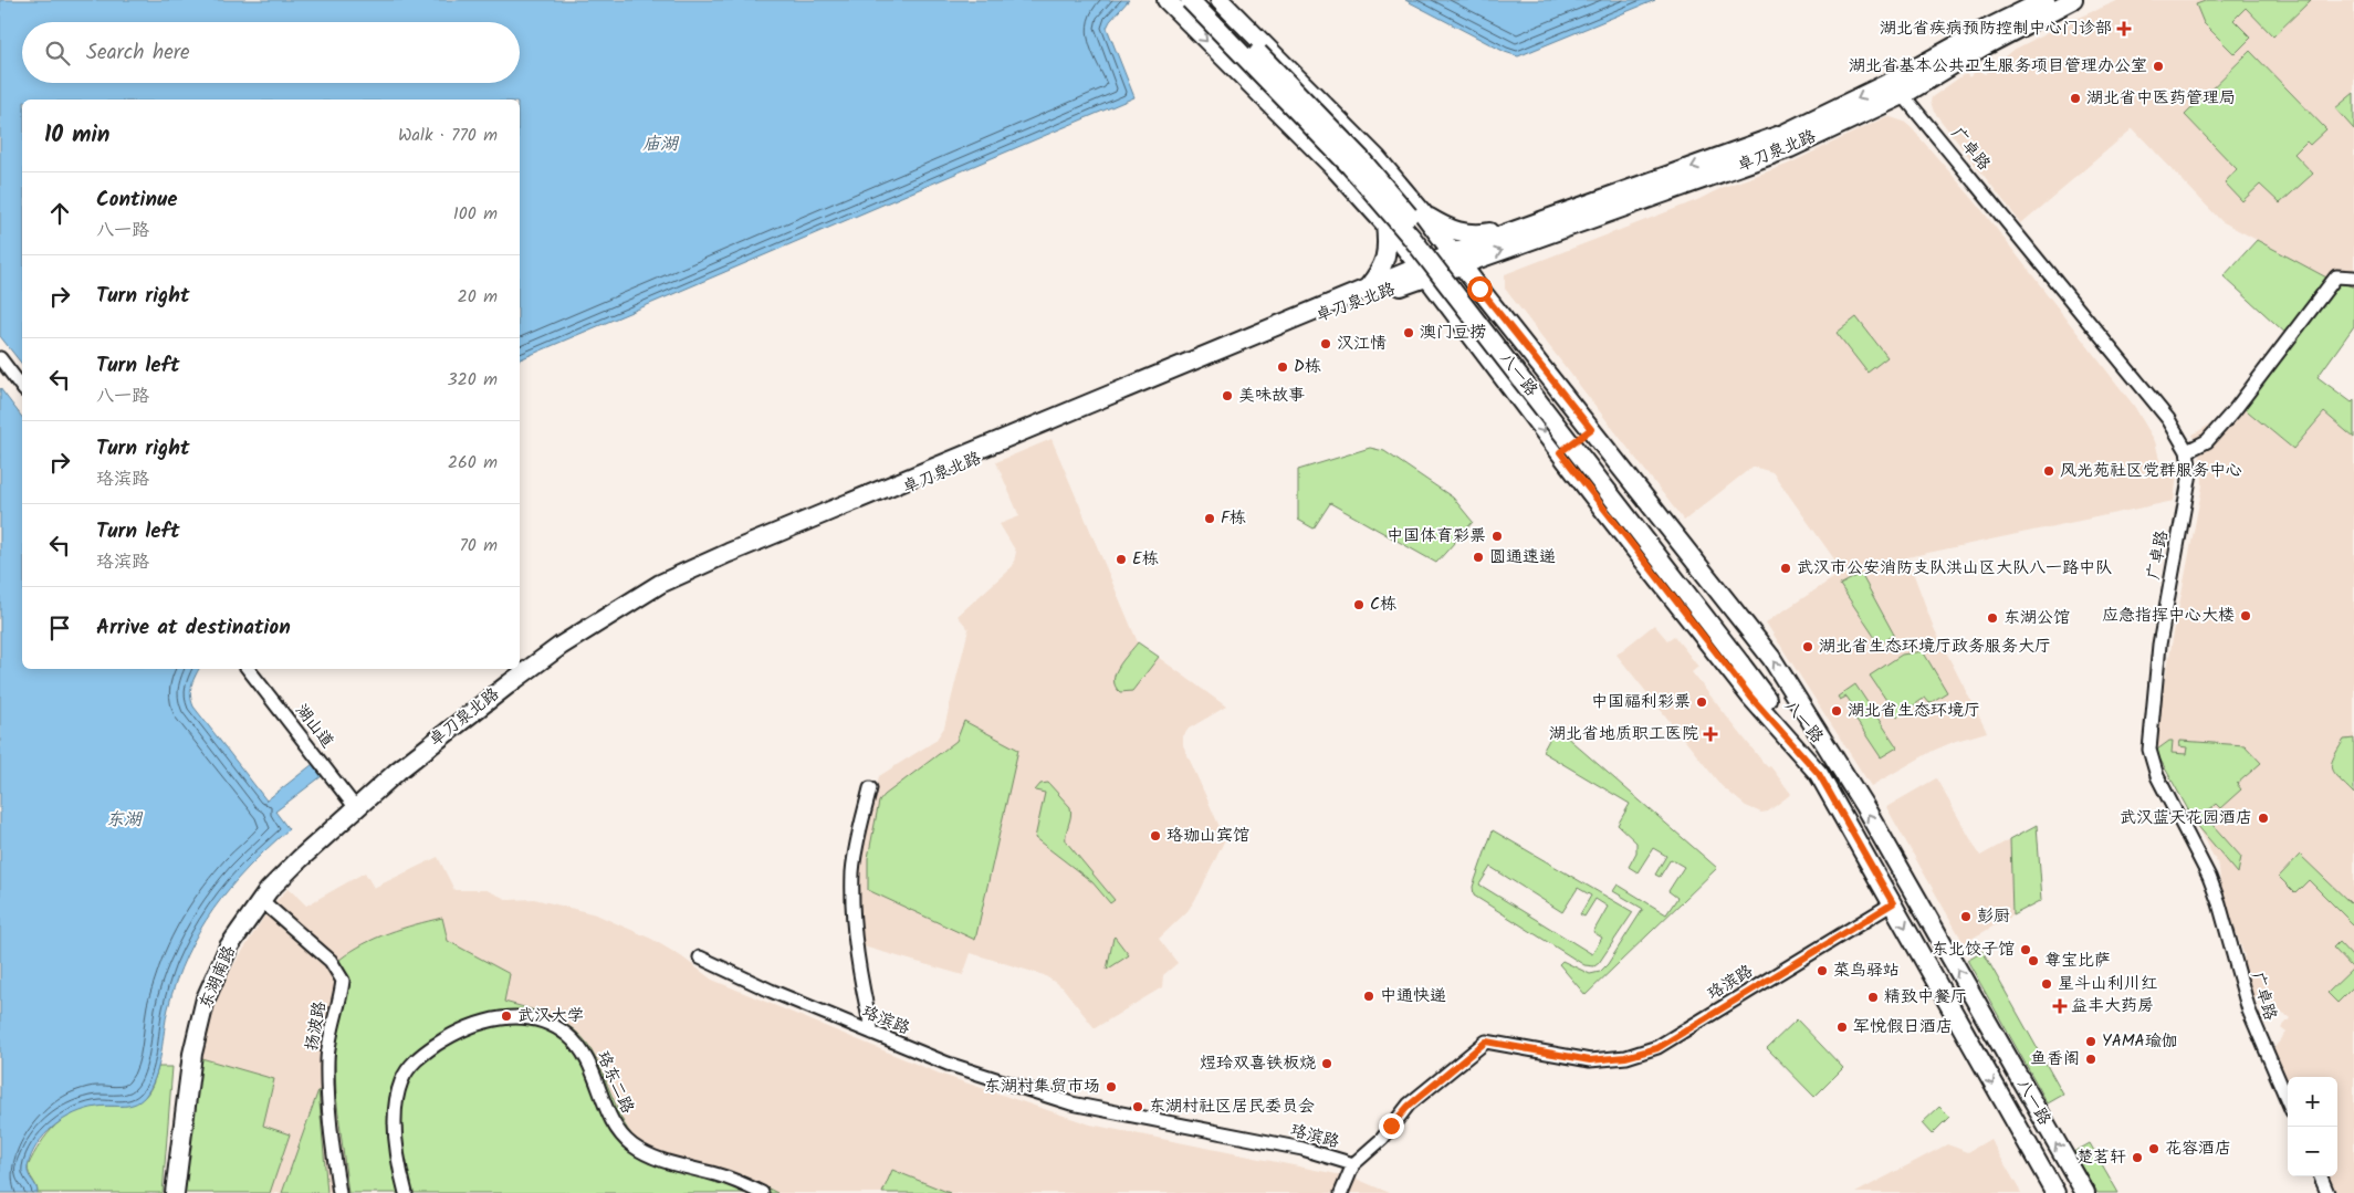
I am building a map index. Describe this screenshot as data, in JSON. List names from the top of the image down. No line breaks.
{"streets":{"main road":["卓刀泉北路","八一路","东湖南路"],"street":["广卓路","湖山道","珞滨路","扬波路","珞东二路"]},"crossings":[["广卓路","卓刀泉北路"],["卓刀泉北路","八一路"],["卓刀泉北路","湖山道"],["卓刀泉北路","东湖南路"],["八一路","珞滨路"],["湖山道","东湖南路"],["东湖南路","扬波路"]],"water":["庙湖","东湖"],"places":{"health":["湖北省疾病预防控制中心门诊部","湖北省地质职工医院","益丰大药房"],"other":["湖北省基本公共卫生服务项目管理办公室","湖北省中医药管理局","澳门豆捞","汉江情","D栋","美味故事","风光苑社区党群服务中心","F栋","中国体育彩票","圆通速递","E栋","武汉市公安消防支队洪山区大队八一路中队","C栋","应急指挥中心大楼","东湖公馆","湖北省生态环境厅政务服务大厅","中国福利彩票","湖北省生态环境厅","武汉蓝天花园酒店","珞珈山宾馆","彭厨","东北饺子馆","尊宝比萨","菜鸟驿站","星斗山利川红","中通快递","精致中餐厅","武汉大学","军悦假日酒店","YAMA瑜伽","鱼香阁","煜玲双喜铁板烧","东湖村集贸市场","东湖村社区居民委员会","花容酒店","楚茗轩"]},"page":{"search":"Search here","heading":["10 min","Walk · 770 m"],"list":[["Continue","八一路","100 m"],["Turn right","20 m"],["Turn left","八一路","320 m"],["Turn right","珞滨路","260 m"],["Turn left","珞滨路","70 m"],"Arrive at destination"],"map_buttons":["+","−"]}}
